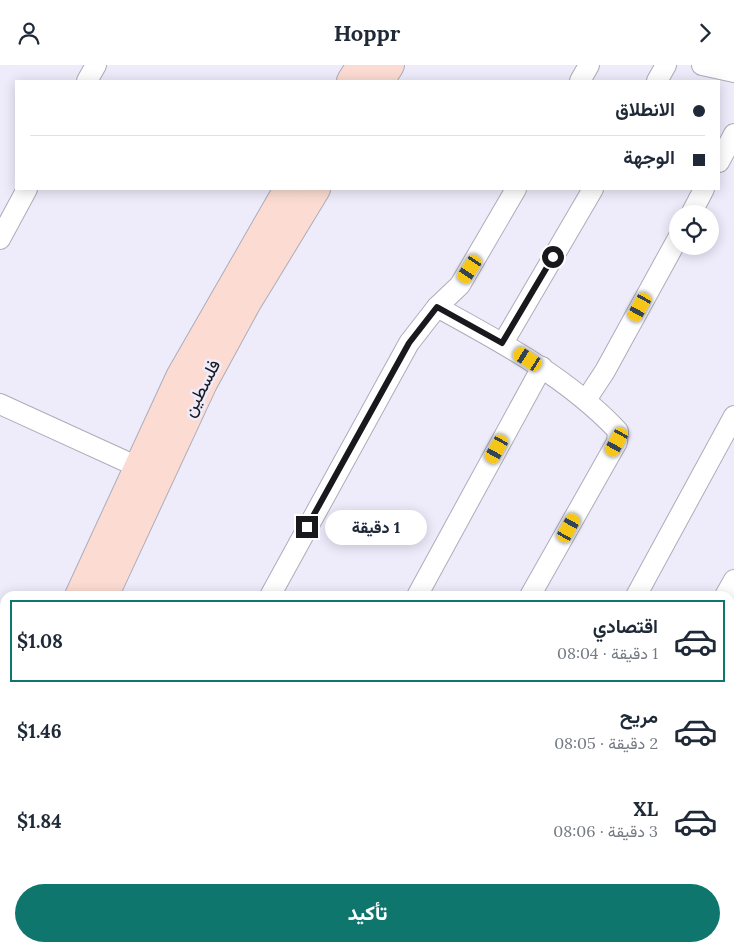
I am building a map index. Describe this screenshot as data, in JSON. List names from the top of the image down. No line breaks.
{"streets":{"street":["فلسطين"]},"page":{"header":"Hoppr","banner":["الانطلاق","الوجهة"],"bubble":"1 دقيقة","list":[{"name":"اقتصادي","note":"1 دقيقة · 08:04","value":"$1.08"},{"name":"مريح","note":"2 دقيقة · 08:05","value":"$1.46"},{"name":"XL","note":"3 دقيقة · 08:06","value":"$1.84"}],"buttons":"تأكيد"}}
